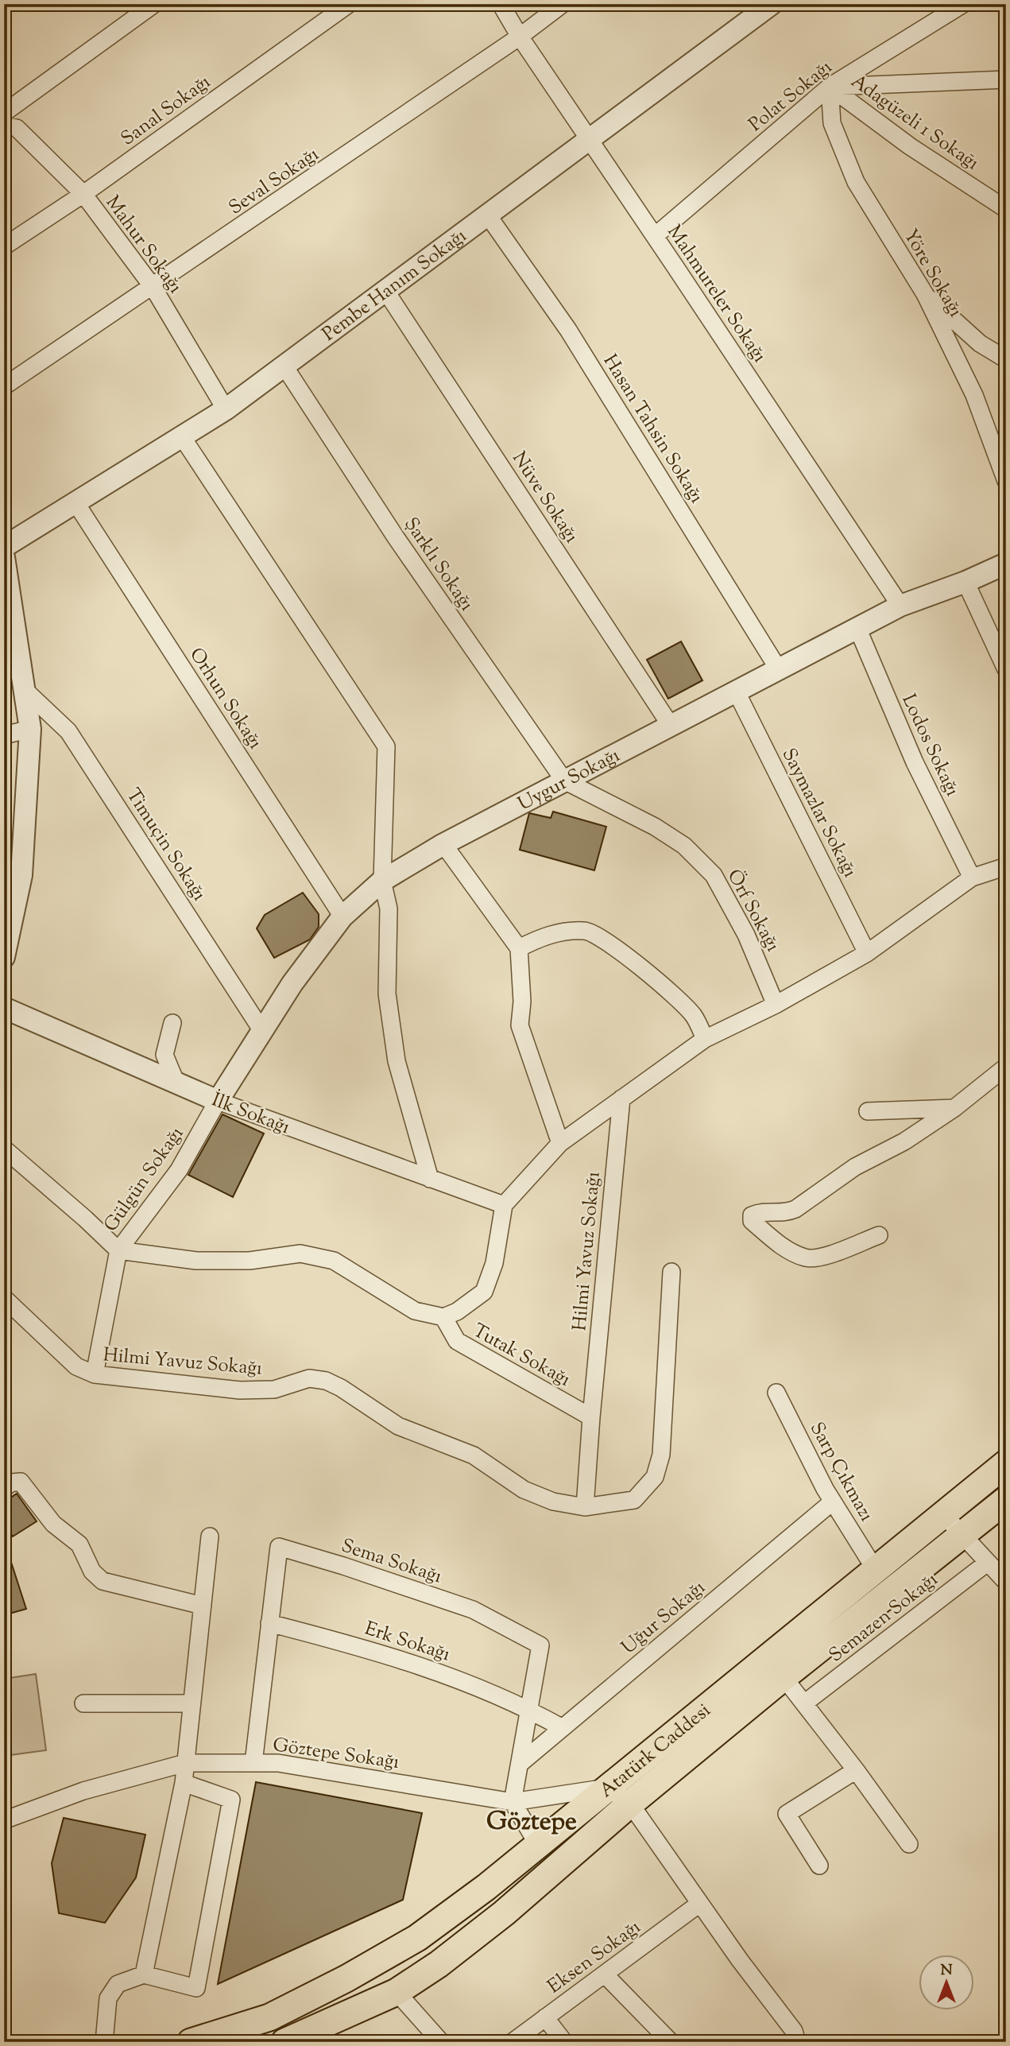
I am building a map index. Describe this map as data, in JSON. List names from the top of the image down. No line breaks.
{"streets":{"main road":["Atatürk Caddesi"],"street":["Polat Sokağı","Sanal Sokağı","Adagüzeli 1 Sokaḡı","Seval Sokağı","Mahur Sokağı","Yöre Sokağı","Pembe Hanım Sokağı","Mahmureler Sokağı","Hasan Tahsin Sokağı","Nüve Sokağı","Şarklı Sokağı","Orhun Sokağı","Lodos Sokağı","Uygur Sokağı","Saymazlar Sokağı","Timuçin Sokağı","Örf Sokağı","İlk Sokağı","Gülgün Sokağı","Hilmi Yavuz Sokağı","Tutak Sokağı","Sarp Çıkmazı","Sema Sokağı","Uğur Sokağı","Semazen Sokağı","Erk Sokağı","Göztepe Sokağı","Eksen Sokağı"]},"crossings":[["Polat Sokağı","Adagüzeli 1 Sokaḡı"],["Polat Sokağı","Yöre Sokağı"],["Polat Sokağı","Mahmureler Sokağı"],["Sanal Sokağı","Mahur Sokağı"],["Adagüzeli 1 Sokaḡı","Yöre Sokağı"],["Seval Sokağı","Mahur Sokağı"],["Seval Sokağı","Mahmureler Sokağı"],["Mahur Sokağı","Pembe Hanım Sokağı"],["Pembe Hanım Sokağı","Mahmureler Sokağı"],["Pembe Hanım Sokağı","Hasan Tahsin Sokağı"],["Pembe Hanım Sokağı","Nüve Sokağı"],["Pembe Hanım Sokağı","Şarklı Sokağı"],["Pembe Hanım Sokağı","Orhun Sokağı"],["Mahmureler Sokağı","Uygur Sokağı"],["Hasan Tahsin Sokağı","Uygur Sokağı"],["Nüve Sokağı","Uygur Sokağı"],["Şarklı Sokağı","Uygur Sokağı"],["Şarklı Sokağı","Örf Sokağı"],["Orhun Sokağı","Uygur Sokağı"],["Lodos Sokağı","Uygur Sokağı"],["Uygur Sokağı","Saymazlar Sokağı"],["Uygur Sokağı","Timuçin Sokağı"],["Uygur Sokağı","Örf Sokağı"],["Uygur Sokağı","İlk Sokağı"],["Uygur Sokağı","Gülgün Sokağı"],["İlk Sokağı","Gülgün Sokağı"],["Hilmi Yavuz Sokağı","Tutak Sokağı"],["Sarp Çıkmazı","Uğur Sokağı"],["Sarp Çıkmazı","Atatürk Caddesi"],["Sema Sokağı","Uğur Sokağı"],["Sema Sokağı","Erk Sokağı"],["Sema Sokağı","Göztepe Sokağı"],["Uğur Sokağı","Erk Sokağı"],["Atatürk Caddesi","Göztepe Sokağı"]],"districts":["Göztepe"],"north":"top"}
